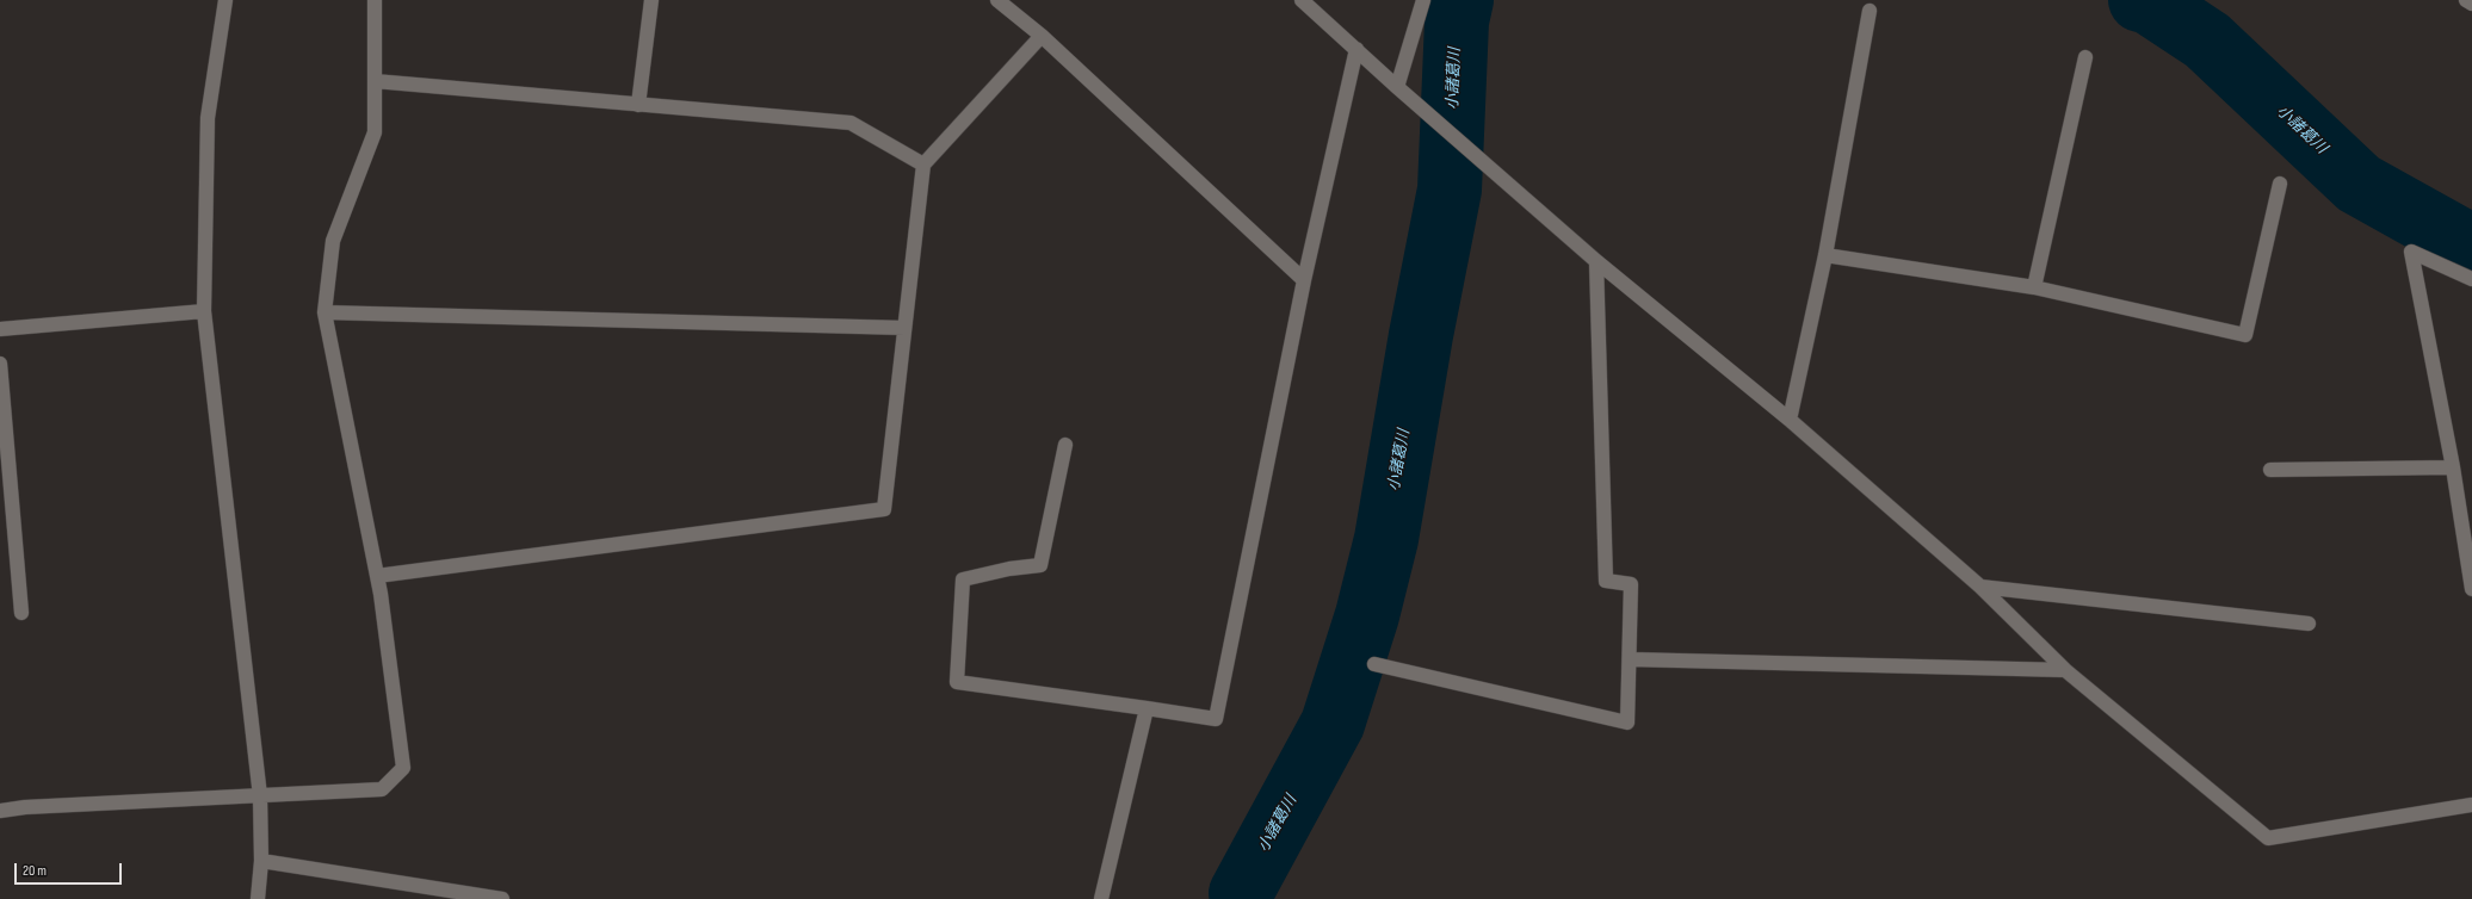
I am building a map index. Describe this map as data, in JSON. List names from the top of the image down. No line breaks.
{"water":["小諸葛川"],"scale_bar":"20 m"}
